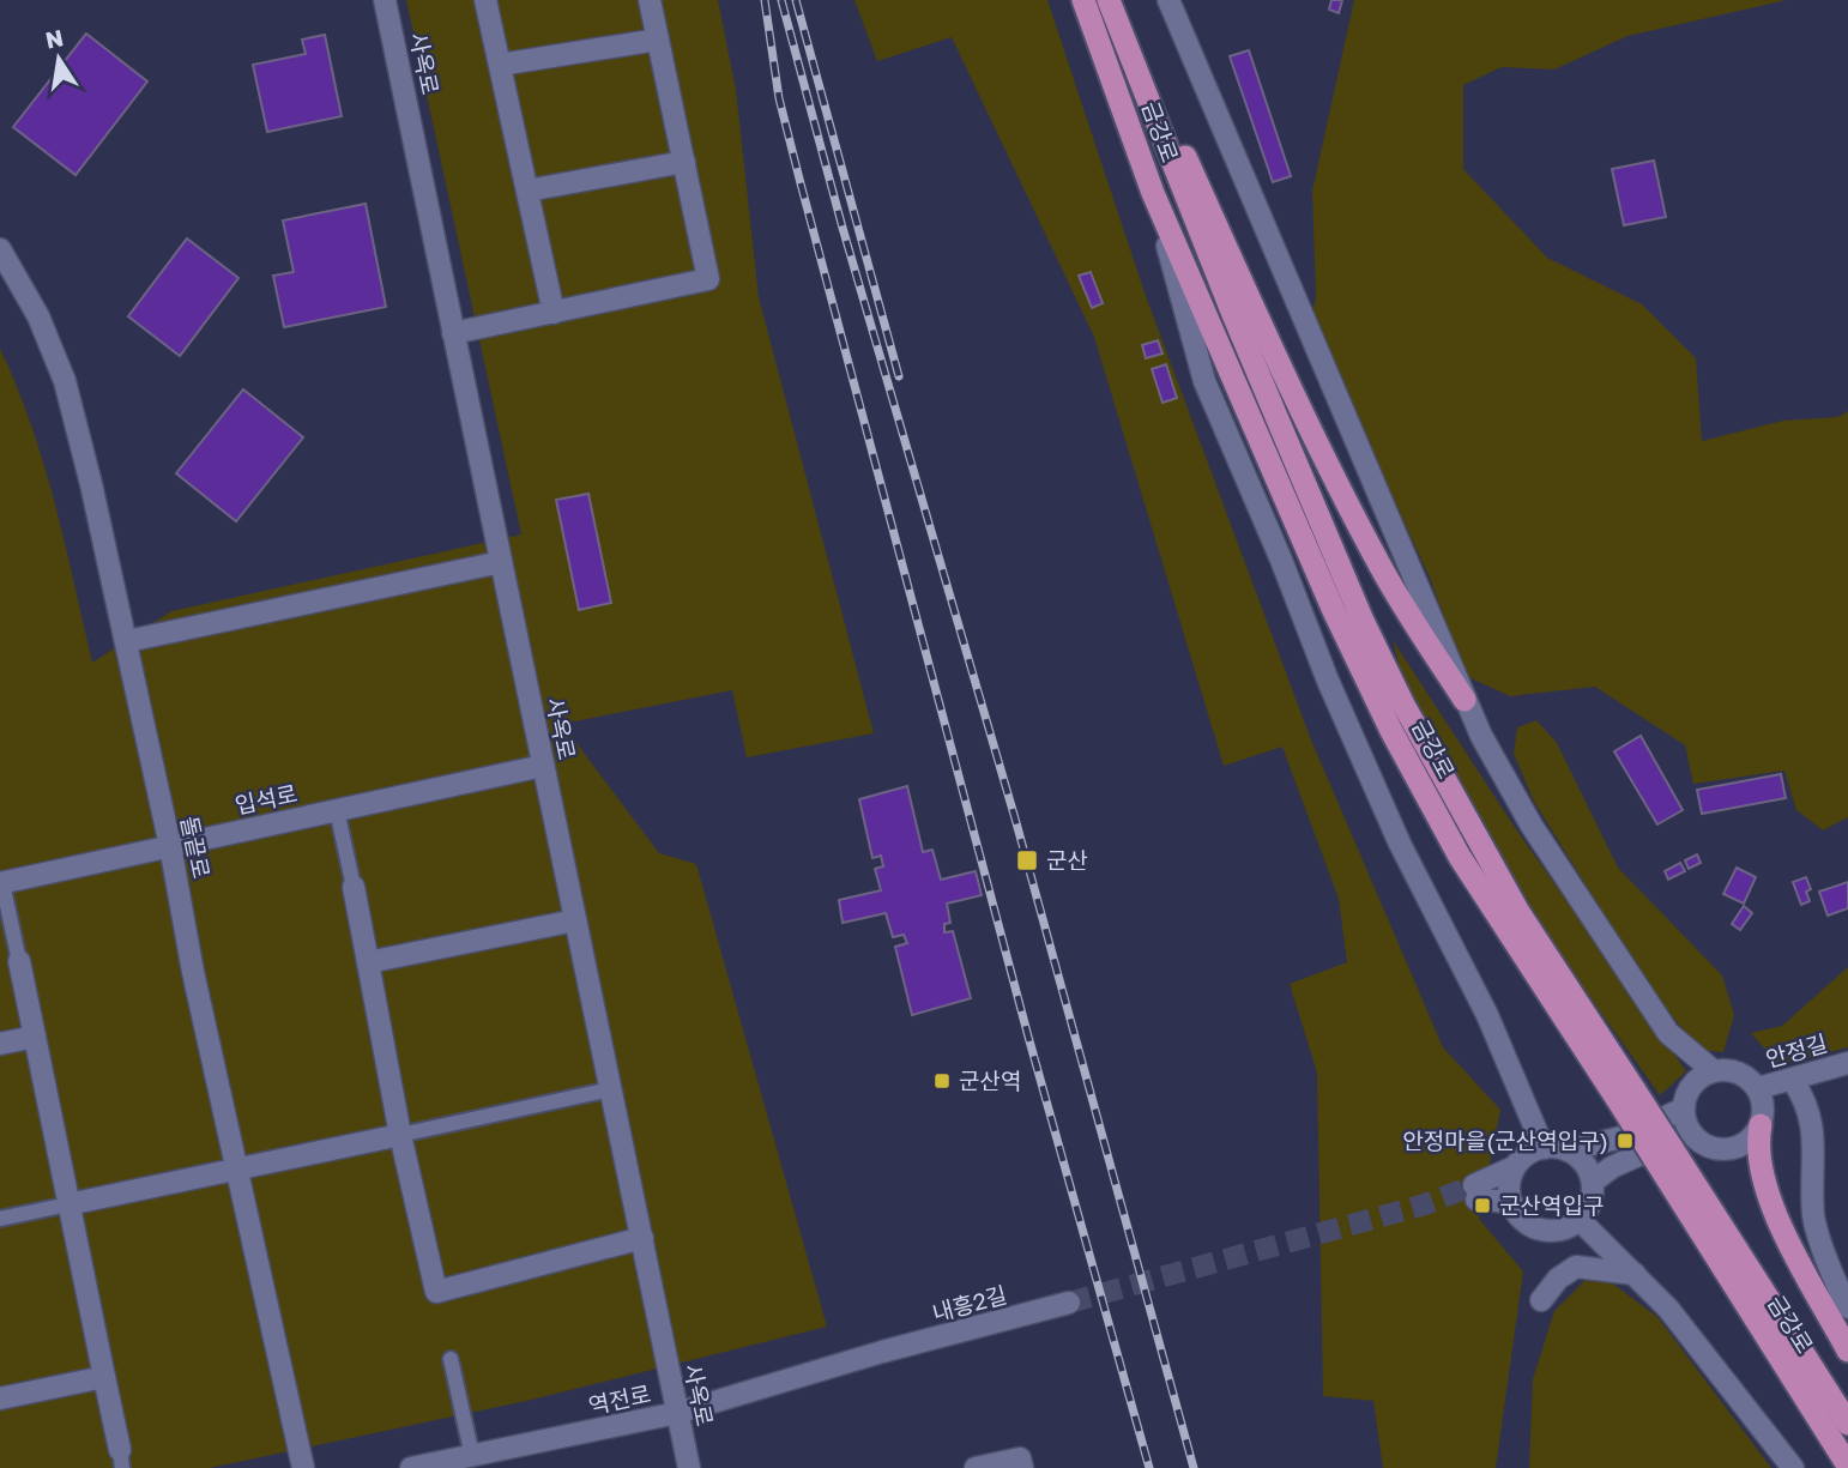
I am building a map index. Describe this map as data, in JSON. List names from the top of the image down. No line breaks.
{"streets":{"highway":["금강로"],"street":["사옥로","입석로","돌끝로","안정길","내흥2길","역전로"]},"crossings":[["사옥로","입석로"],["사옥로","역전로"],["금강로","안정길"],["입석로","돌끝로"],["내흥2길","역전로"]],"places":{"transit":["군산","군산역","안정마을(군산역입구)","군산역입구"]},"north":"top"}
